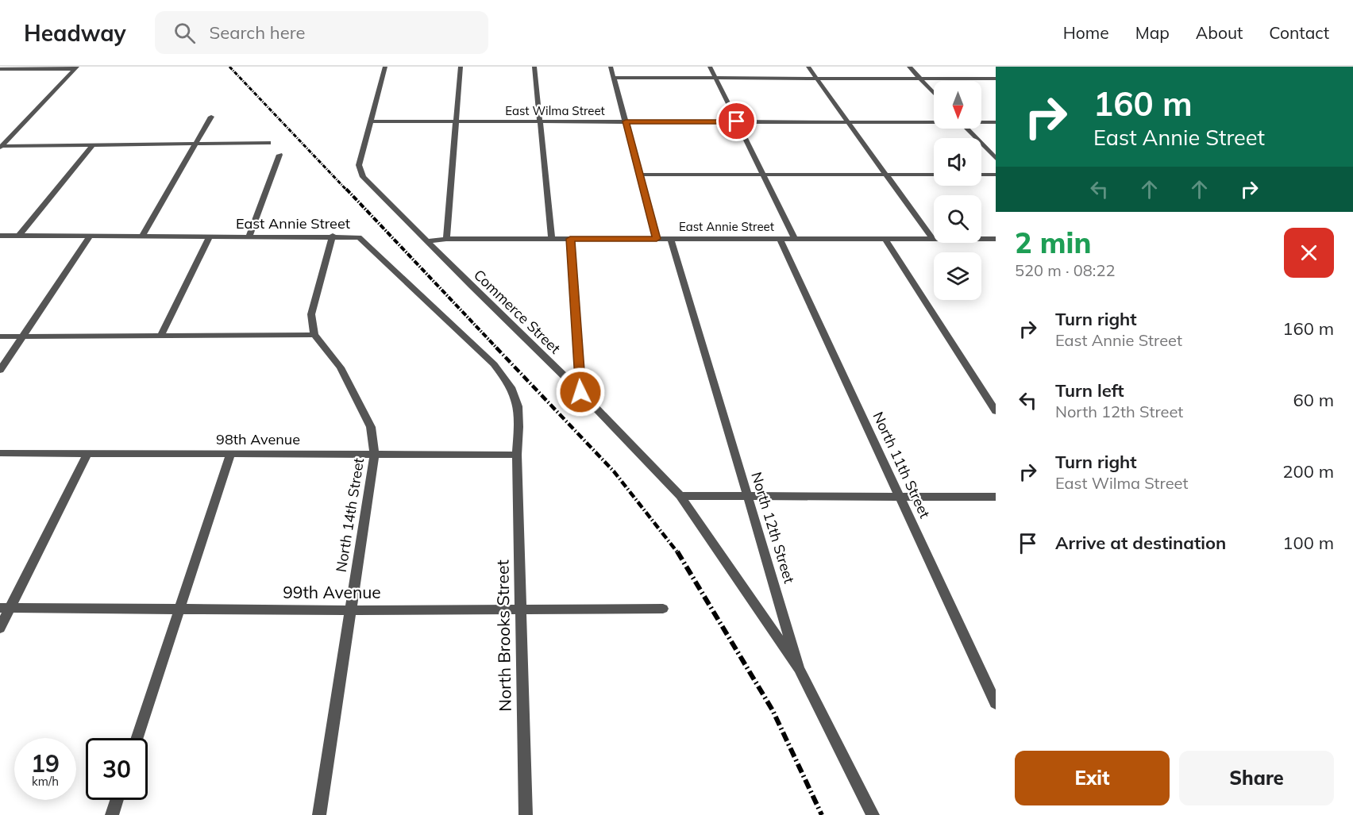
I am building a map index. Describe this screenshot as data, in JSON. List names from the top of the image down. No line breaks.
{"streets":{"street":["East Wilma Street","East Annie Street","Commerce Street","98th Avenue","North 11th Street","North 14th Street","North 12th Street","99th Avenue","North Brooks Street"]},"crossings":[["East Wilma Street","Commerce Street"],["East Annie Street","Commerce Street"],["East Annie Street","98th Avenue"],["East Annie Street","North 11th Street"],["East Annie Street","North 12th Street"],["East Annie Street","North Brooks Street"],["Commerce Street","North 12th Street"],["98th Avenue","North 14th Street"],["98th Avenue","North Brooks Street"],["North 14th Street","99th Avenue"],["99th Avenue","North Brooks Street"]],"north":"bottom","page":{"header":"Headway","search":"Search here","nav":["Home","Map","About","Contact"],"turn":["160 m","East Annie Street"],"heading":["2 min","520 m · 08:22"],"list":[{"name":"Turn right","note":"East Annie Street","value":"160 m"},{"name":"Turn left","note":"North 12th Street","value":"60 m"},{"name":"Turn right","note":"East Wilma Street","value":"200 m"},{"name":"Arrive at destination","value":"100 m"}],"speed":"19 km/h","limit":"30","buttons":["Exit","Share"]}}
